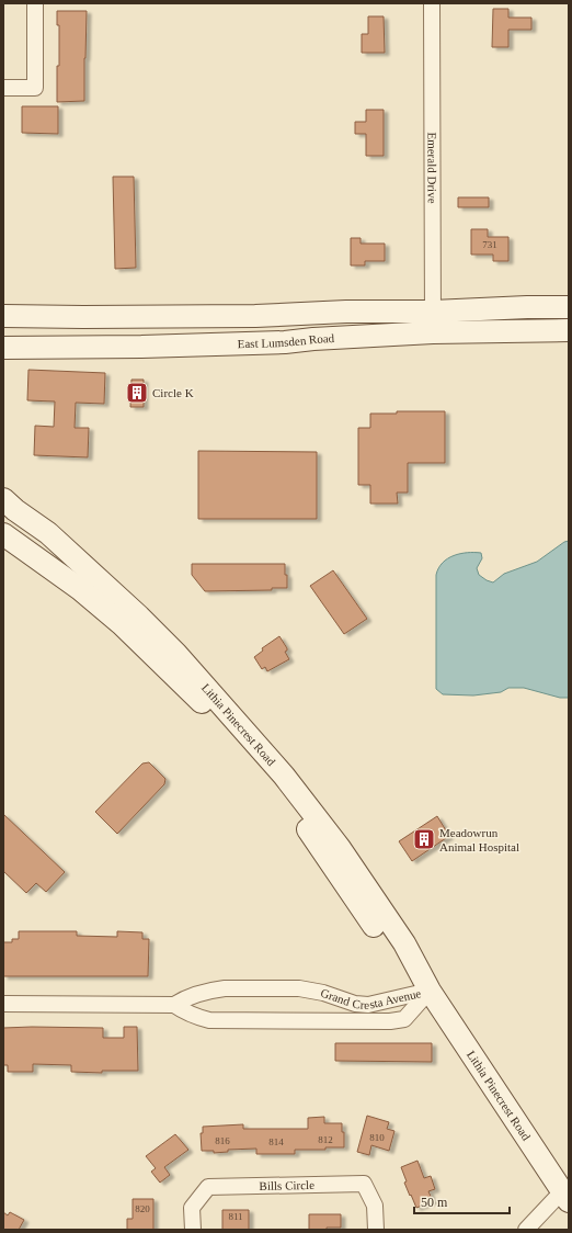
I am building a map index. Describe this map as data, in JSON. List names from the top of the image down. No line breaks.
{"streets":{"main road":["East Lumsden Road","Lithia Pinecrest Road"],"street":["Emerald Drive","Grand Cresta Avenue","Bills Circle"]},"crossings":[["Emerald Drive","East Lumsden Road"],["Lithia Pinecrest Road","Grand Cresta Avenue"]],"places":{"building":["Circle K","Meadowrun Animal Hospital"]},"house_numbers":["731","810","812","816","814","820","811"],"scale_bar":"50 m"}
